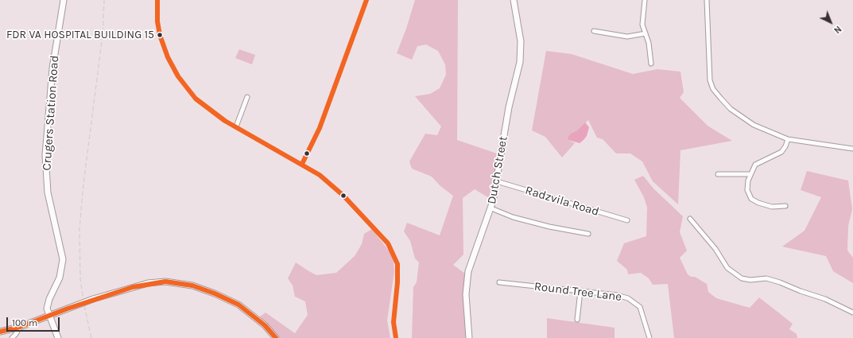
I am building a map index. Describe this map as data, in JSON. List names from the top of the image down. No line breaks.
{"streets":{"street":["Crugers Station Road","Dutch Street","Radzvila Road","Round Tree Lane"]},"crossings":[["Dutch Street","Radzvila Road"]],"places":["FDR VA HOSPITAL BUILDING 15"],"scale_bar":"100 m","north":"bottom right"}
